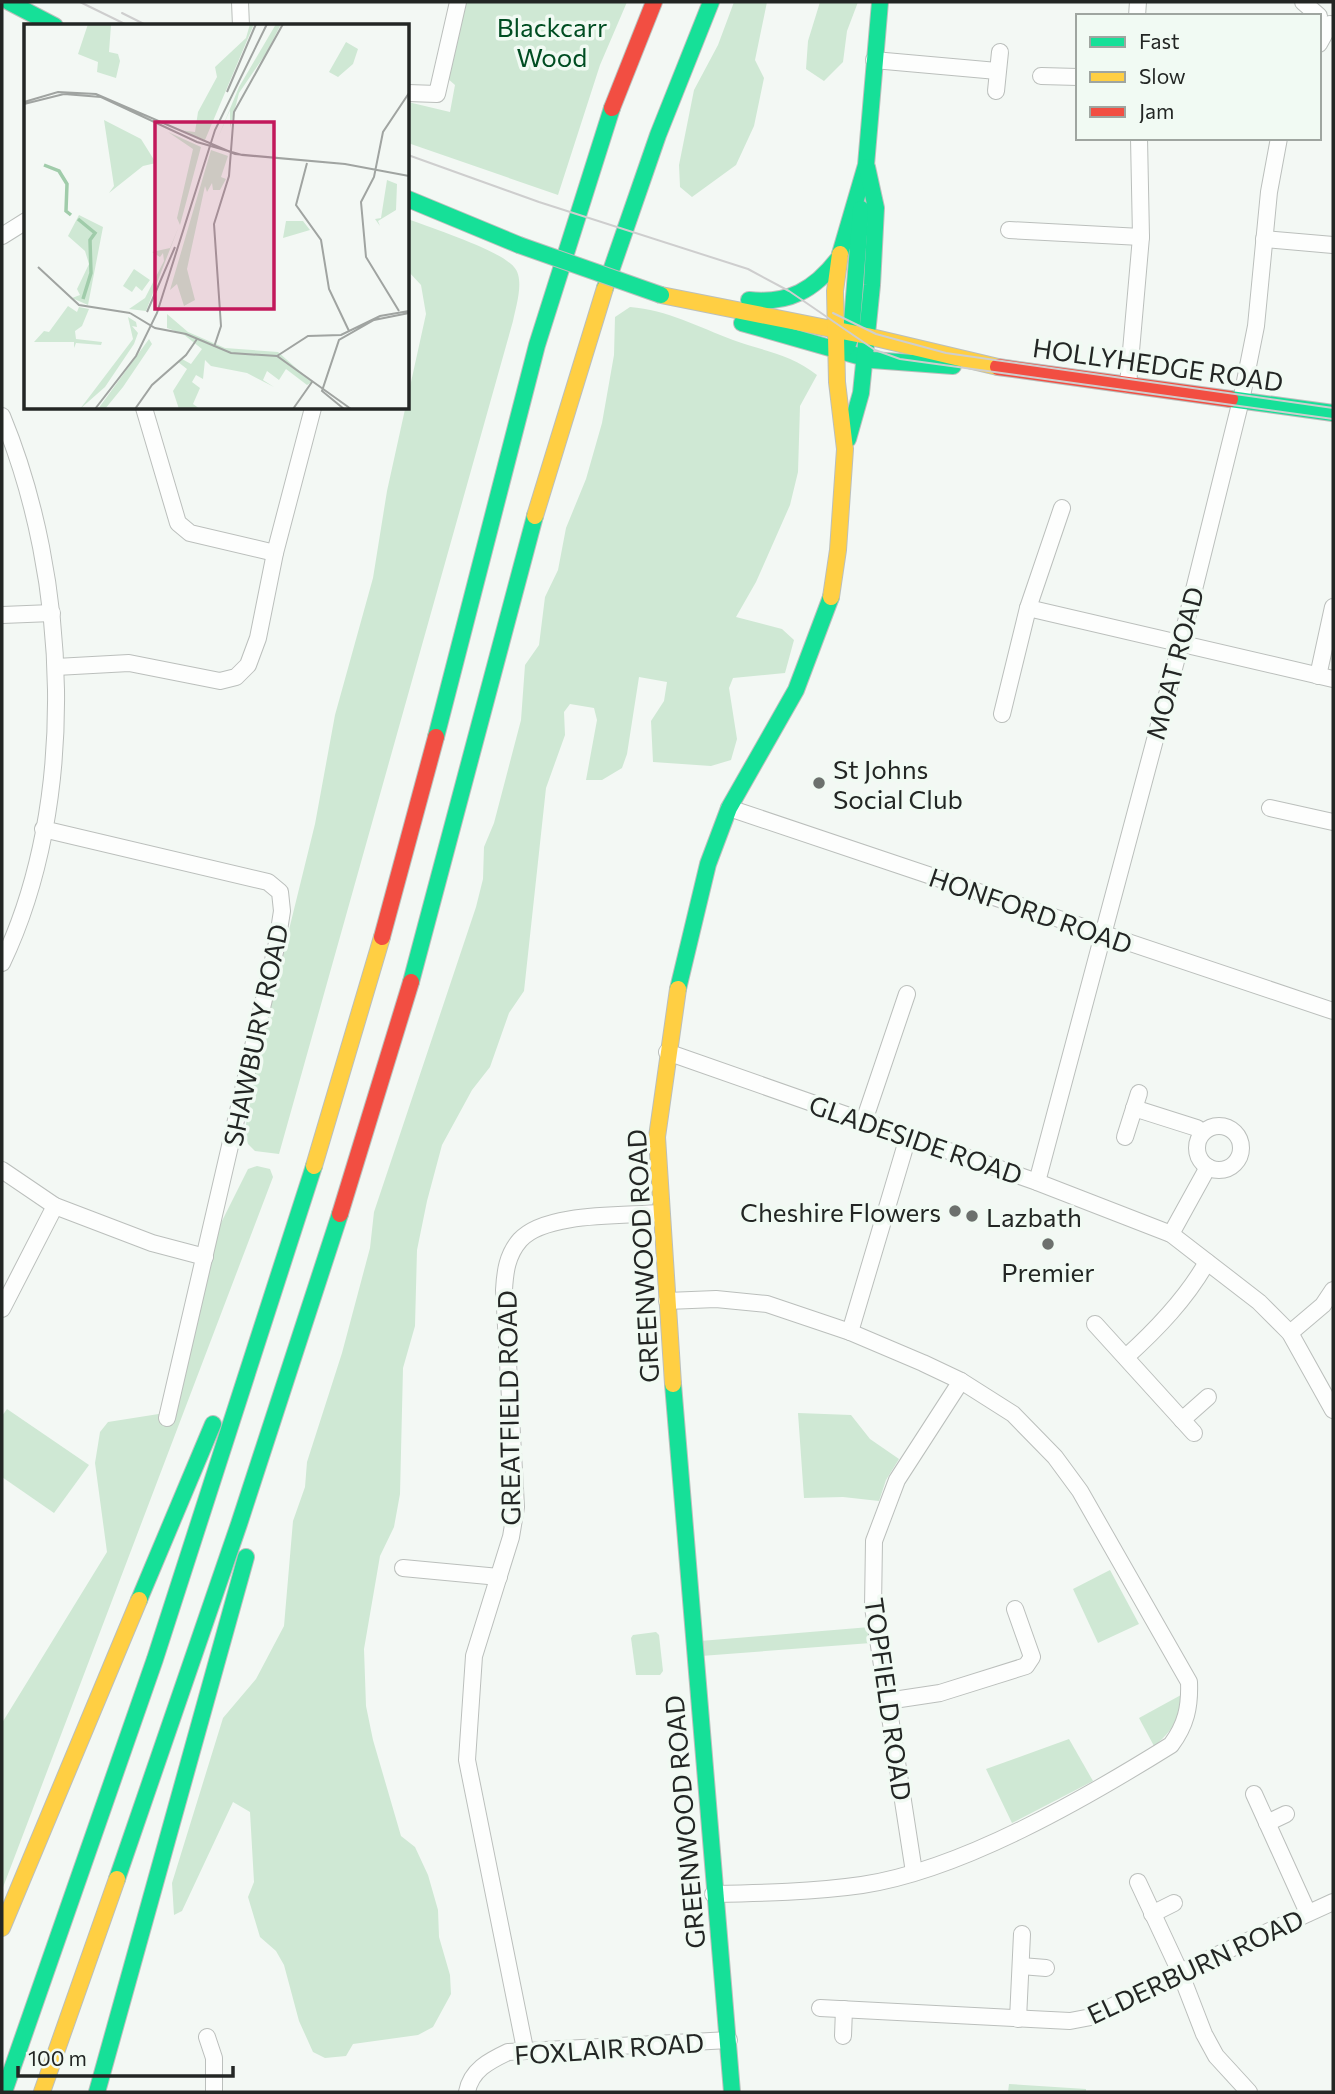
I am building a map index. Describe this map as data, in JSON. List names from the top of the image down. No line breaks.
{"streets":{"main road":["HOLLYHEDGE ROAD","GREENWOOD ROAD"],"street":["MOAT ROAD","HONFORD ROAD","SHAWBURY ROAD","GLADESIDE ROAD","GREATFIELD ROAD","TOPFIELD ROAD","ELDERBURN ROAD","FOXLAIR ROAD"]},"crossings":[["HOLLYHEDGE ROAD","MOAT ROAD"],["HOLLYHEDGE ROAD","GREENWOOD ROAD"],["MOAT ROAD","HONFORD ROAD"],["MOAT ROAD","GLADESIDE ROAD"],["HONFORD ROAD","GREENWOOD ROAD"],["GLADESIDE ROAD","GREENWOOD ROAD"],["GREENWOOD ROAD","GREATFIELD ROAD"],["GREENWOOD ROAD","FOXLAIR ROAD"],["GREATFIELD ROAD","FOXLAIR ROAD"]],"parks":["Blackcarr Wood"],"places":["St Johns Social Club","Cheshire Flowers","Lazbath","Premier"],"legend":["Fast","Slow","Jam"],"scale_bar":"100 m"}
